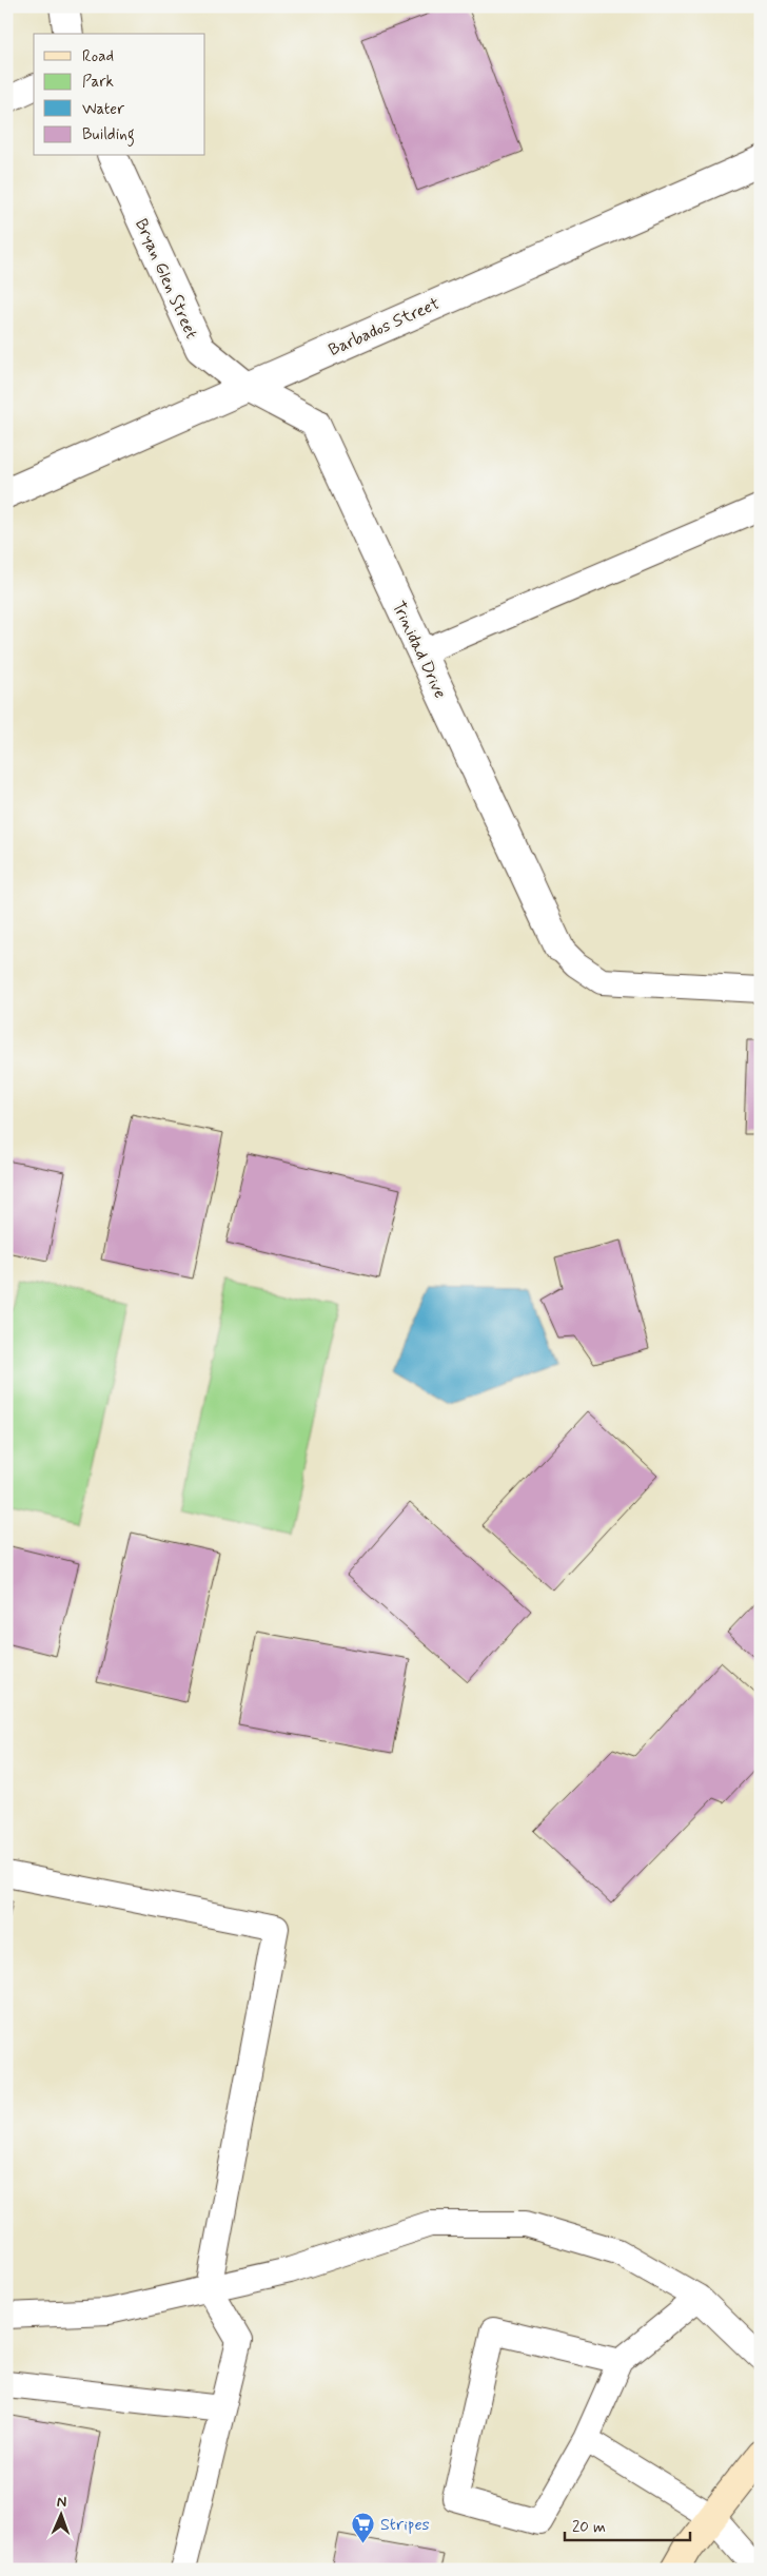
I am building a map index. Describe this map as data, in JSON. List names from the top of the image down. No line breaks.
{"streets":{"street":["Bryan Glen Street","Barbados Street","Trinidad Drive"]},"crossings":[["Bryan Glen Street","Barbados Street"],["Bryan Glen Street","Trinidad Drive"],["Barbados Street","Trinidad Drive"]],"places":{"supermarket":["Stripes"]},"legend":["Road","Park","Water","Building"],"scale_bar":"20 m","north":"top"}
